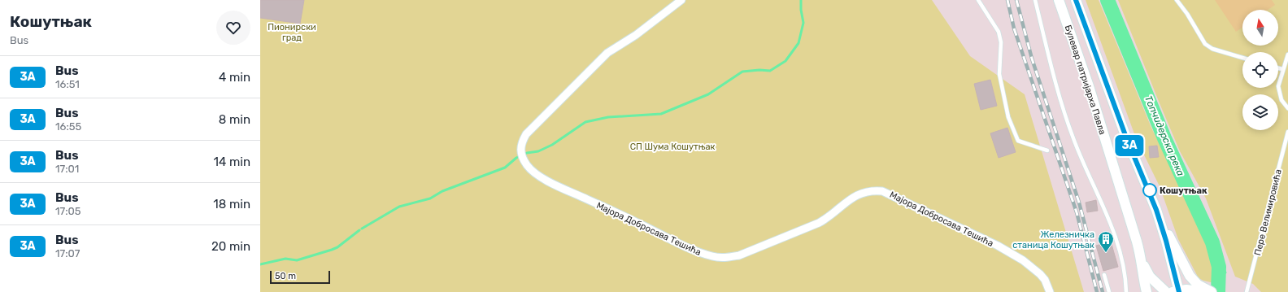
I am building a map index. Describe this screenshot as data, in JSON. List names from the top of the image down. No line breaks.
{"streets":{"main road":["Булевар патријарха Павла"],"street":["Мајора Добросава Тешића"],"lane":["Пере Велимировића"]},"water":["Топчидерска река"],"parks":["Пионирски град","СП Шума Кошутњак"],"places":{"other":["Кошутњак"],"building":["Железничка станица Кошутњак"]},"lines":["bus line 3A"],"scale_bar":"50 m","north":"top","page":{"heading":["Кошутњак","Bus"],"on_map":"3A","list":[{"mark":"3A","name":"Bus","note":"16:51","value":"4 min"},{"mark":"3A","name":"Bus","note":"16:55","value":"8 min"},{"mark":"3A","name":"Bus","note":"17:01","value":"14 min"},{"mark":"3A","name":"Bus","note":"17:05","value":"18 min"},{"mark":"3A","name":"Bus","note":"17:07","value":"20 min"}],"scale":"50 m"}}
